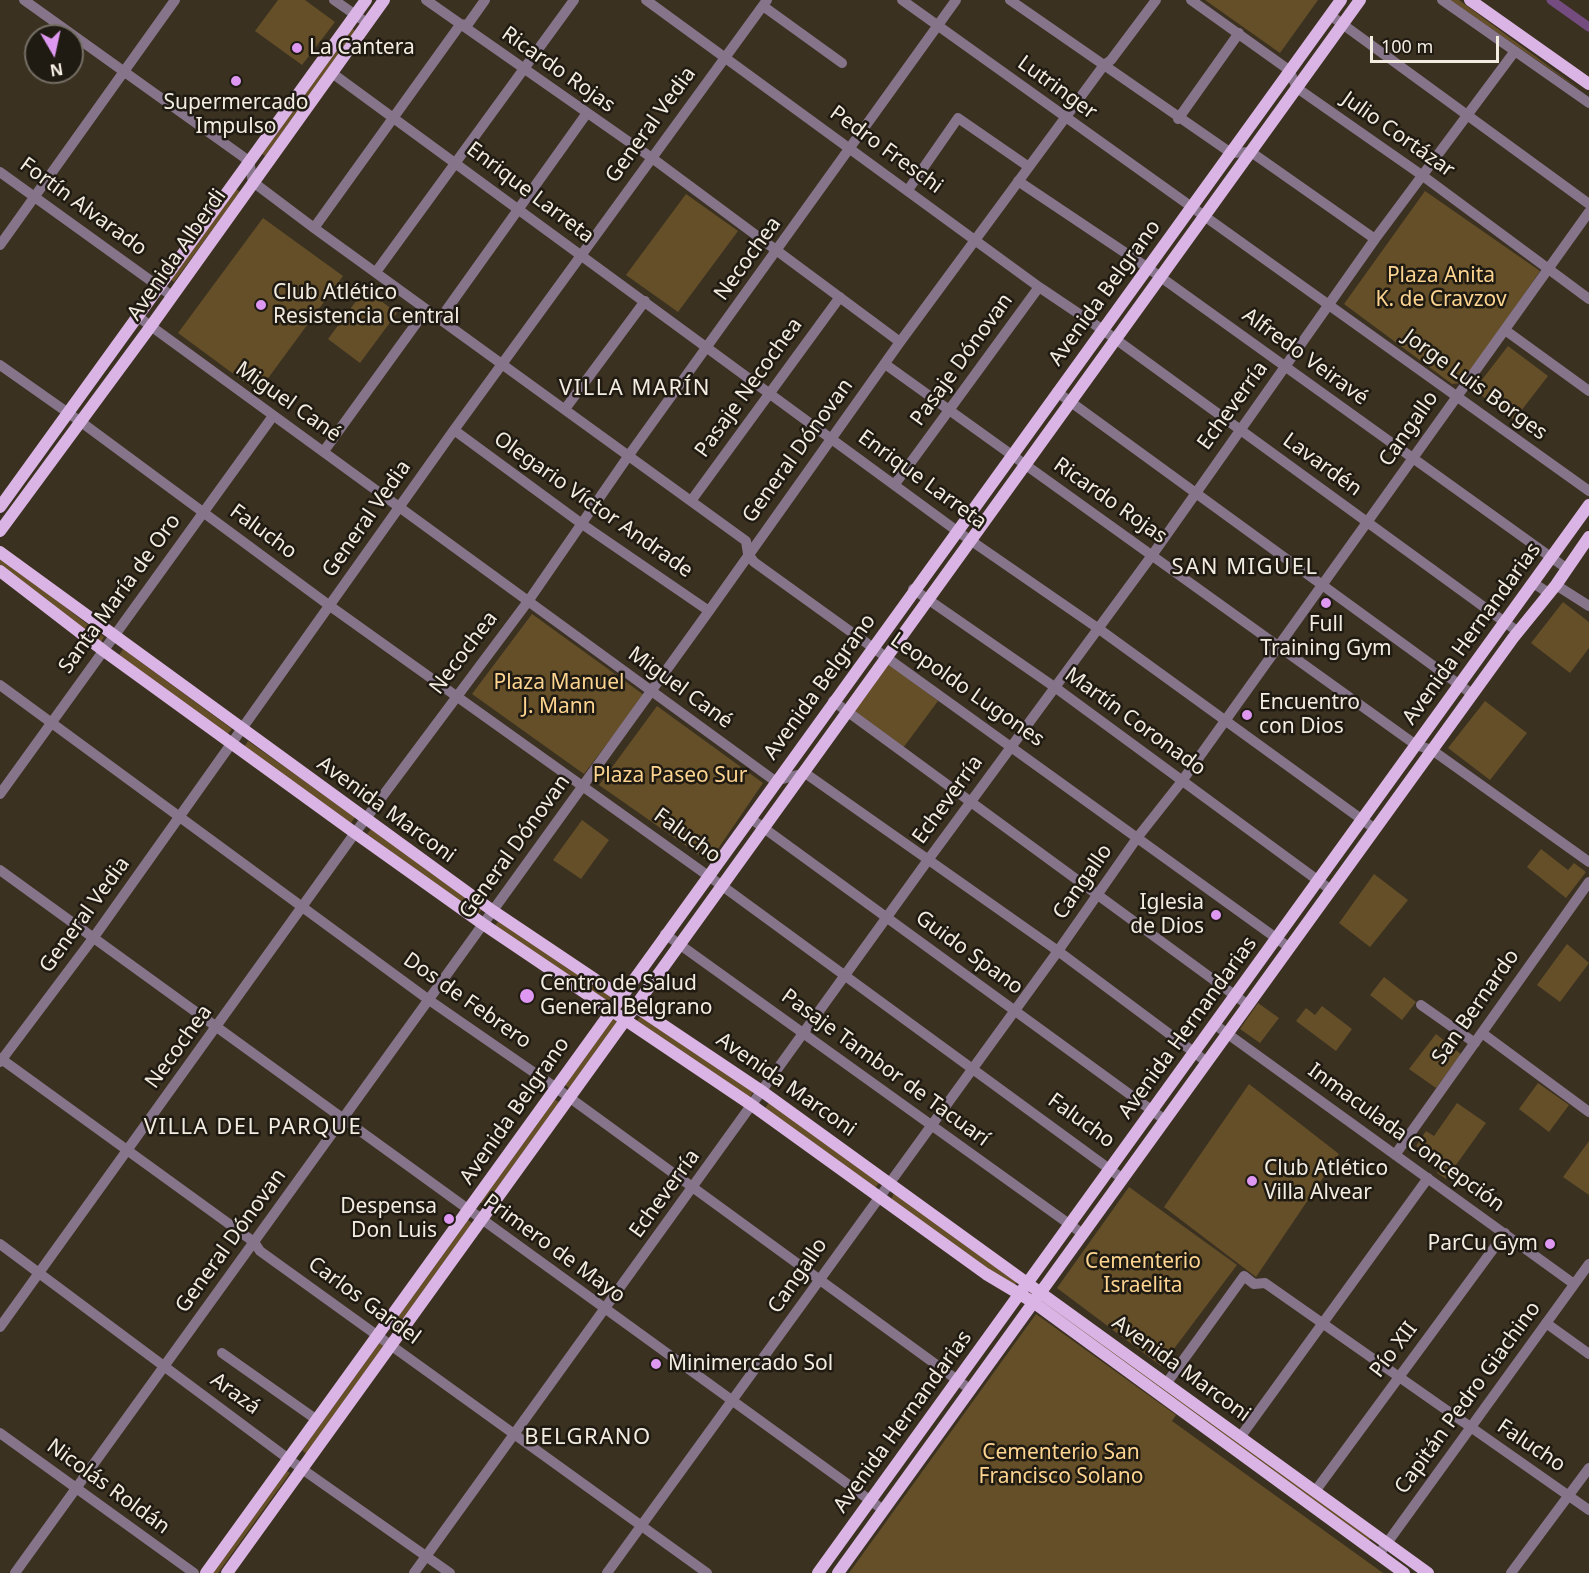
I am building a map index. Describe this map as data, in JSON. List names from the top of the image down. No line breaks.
{"streets":{"main road":["Avenida Alberdi","Avenida Belgrano","Avenida Hernandarias","Avenida Marconi"],"street":["Ricardo Rojas","Lutringer","General Vedia","Julio Cortázar","Pedro Freschi","Enrique Larreta","Fortín Alvarado","Necochea","Alfredo Veiravé","Pasaje Dónovan","Jorge Luis Borges","Pasaje Necochea","Miguel Cané","Echeverría","Cangallo","General Dónovan","Lavardén","Olegario Víctor Andrade","Falucho","Santa María de Oro","Leopoldo Lugones","Martín Coronado","Guido Spano","Dos de Febrero","San Bernardo","Pasaje Tambor de Tacuarí","Inmaculada Concepción","Primero de Mayo","Carlos Gardel","Pío XII","Arazá","Capitán Pedro Giachino","Nicolás Roldán"]},"crossings":[["Ricardo Rojas","General Vedia"],["Ricardo Rojas","Necochea"],["Ricardo Rojas","Avenida Belgrano"],["Ricardo Rojas","Pasaje Dónovan"],["Ricardo Rojas","Pasaje Necochea"],["Ricardo Rojas","Echeverría"],["Ricardo Rojas","Cangallo"],["Ricardo Rojas","General Dónovan"],["Ricardo Rojas","Avenida Hernandarias"],["Lutringer","Necochea"],["Lutringer","Avenida Belgrano"],["Lutringer","Jorge Luis Borges"],["Lutringer","General Dónovan"],["General Vedia","Pedro Freschi"],["General Vedia","Enrique Larreta"],["General Vedia","Miguel Cané"],["General Vedia","Olegario Víctor Andrade"],["General Vedia","Falucho"],["General Vedia","Leopoldo Lugones"],["General Vedia","Avenida Marconi"],["General Vedia","Dos de Febrero"],["General Vedia","Primero de Mayo"],["General Vedia","Carlos Gardel"],["Julio Cortázar","Avenida Belgrano"],["Julio Cortázar","Echeverría"],["Julio Cortázar","Cangallo"],["Pedro Freschi","Necochea"],["Pedro Freschi","Avenida Belgrano"],["Pedro Freschi","Pasaje Dónovan"],["Pedro Freschi","General Dónovan"],["Pedro Freschi","Lavardén"],["Enrique Larreta","Avenida Alberdi"],["Enrique Larreta","Necochea"],["Enrique Larreta","Avenida Belgrano"],["Enrique Larreta","Pasaje Dónovan"],["Enrique Larreta","Pasaje Necochea"],["Enrique Larreta","Echeverría"],["Enrique Larreta","Cangallo"],["Enrique Larreta","General Dónovan"],["Enrique Larreta","Avenida Hernandarias"],["Fortín Alvarado","Avenida Alberdi"],["Avenida Alberdi","Miguel Cané"],["Avenida Alberdi","Falucho"],["Avenida Alberdi","Leopoldo Lugones"],["Necochea","Miguel Cané"],["Necochea","Olegario Víctor Andrade"],["Necochea","Falucho"],["Necochea","Leopoldo Lugones"],["Necochea","Avenida Marconi"],["Necochea","Dos de Febrero"],["Necochea","Primero de Mayo"],["Necochea","Carlos Gardel"],["Necochea","Arazá"],["Avenida Belgrano","Alfredo Veiravé"],["Avenida Belgrano","Jorge Luis Borges"],["Avenida Belgrano","Miguel Cané"],["Avenida Belgrano","Lavardén"],["Avenida Belgrano","Falucho"],["Avenida Belgrano","Leopoldo Lugones"],["Avenida Belgrano","Martín Coronado"],["Avenida Belgrano","Avenida Marconi"],["Avenida Belgrano","Guido Spano"],["Avenida Belgrano","Dos de Febrero"],["Avenida Belgrano","Pasaje Tambor de Tacuarí"],["Avenida Belgrano","Primero de Mayo"],["Avenida Belgrano","Carlos Gardel"],["Avenida Belgrano","Arazá"],["Alfredo Veiravé","Echeverría"],["Alfredo Veiravé","Cangallo"],["Alfredo Veiravé","General Dónovan"],["Alfredo Veiravé","Avenida Hernandarias"],["Jorge Luis Borges","Echeverría"],["Jorge Luis Borges","Cangallo"],["Pasaje Necochea","Leopoldo Lugones"],["Miguel Cané","General Dónovan"],["Miguel Cané","Santa María de Oro"],["Echeverría","Lavardén"],["Echeverría","Falucho"],["Echeverría","Leopoldo Lugones"],["Echeverría","Martín Coronado"],["Echeverría","Avenida Marconi"],["Echeverría","Guido Spano"],["Echeverría","Dos de Febrero"],["Echeverría","Pasaje Tambor de Tacuarí"],["Echeverría","Primero de Mayo"],["Echeverría","Carlos Gardel"],["Echeverría","Arazá"],["Cangallo","Lavardén"],["Cangallo","Falucho"],["Cangallo","Leopoldo Lugones"],["Cangallo","Martín Coronado"],["Cangallo","Avenida Marconi"],["Cangallo","Guido Spano"],["Cangallo","Dos de Febrero"],["Cangallo","Pasaje Tambor de Tacuarí"],["Cangallo","Primero de Mayo"],["Cangallo","Carlos Gardel"],["General Dónovan","Olegario Víctor Andrade"],["General Dónovan","Falucho"],["General Dónovan","Leopoldo Lugones"],["General Dónovan","Avenida Marconi"],["General Dónovan","Dos de Febrero"],["General Dónovan","Primero de Mayo"],["General Dónovan","Carlos Gardel"],["General Dónovan","Arazá"],["General Dónovan","Nicolás Roldán"],["Lavardén","Avenida Hernandarias"],["Falucho","Santa María de Oro"],["Falucho","Avenida Hernandarias"],["Falucho","Avenida Marconi"],["Falucho","Pío XII"],["Falucho","Capitán Pedro Giachino"],["Santa María de Oro","Avenida Marconi"],["Santa María de Oro","Dos de Febrero"],["Avenida Hernandarias","Leopoldo Lugones"],["Avenida Hernandarias","Martín Coronado"],["Avenida Hernandarias","Avenida Marconi"],["Avenida Hernandarias","Guido Spano"],["Avenida Hernandarias","Dos de Febrero"],["Avenida Hernandarias","Pasaje Tambor de Tacuarí"],["Avenida Hernandarias","Inmaculada Concepción"],["Avenida Hernandarias","Primero de Mayo"],["Avenida Marconi","Pío XII"],["Avenida Marconi","Capitán Pedro Giachino"],["San Bernardo","Inmaculada Concepción"],["Inmaculada Concepción","Pío XII"],["Inmaculada Concepción","Capitán Pedro Giachino"]],"districts":["VILLA MARÍN","SAN MIGUEL","VILLA DEL PARQUE","BELGRANO"],"parks":["Plaza Anita K. de Cravzov","Plaza Manuel J. Mann","Plaza Paseo Sur","Cementerio Israelita","Cementerio San Francisco Solano"],"places":["La Cantera","Supermercado Impulso","Club Atlético Resistencia Central","Full Training Gym","Encuentro con Dios","Iglesia de Dios","Centro de Salud General Belgrano","Club Atlético Villa Alvear","Despensa Don Luis","ParCu Gym","Minimercado Sol"],"scale_bar":"100 m","north":"bottom"}
